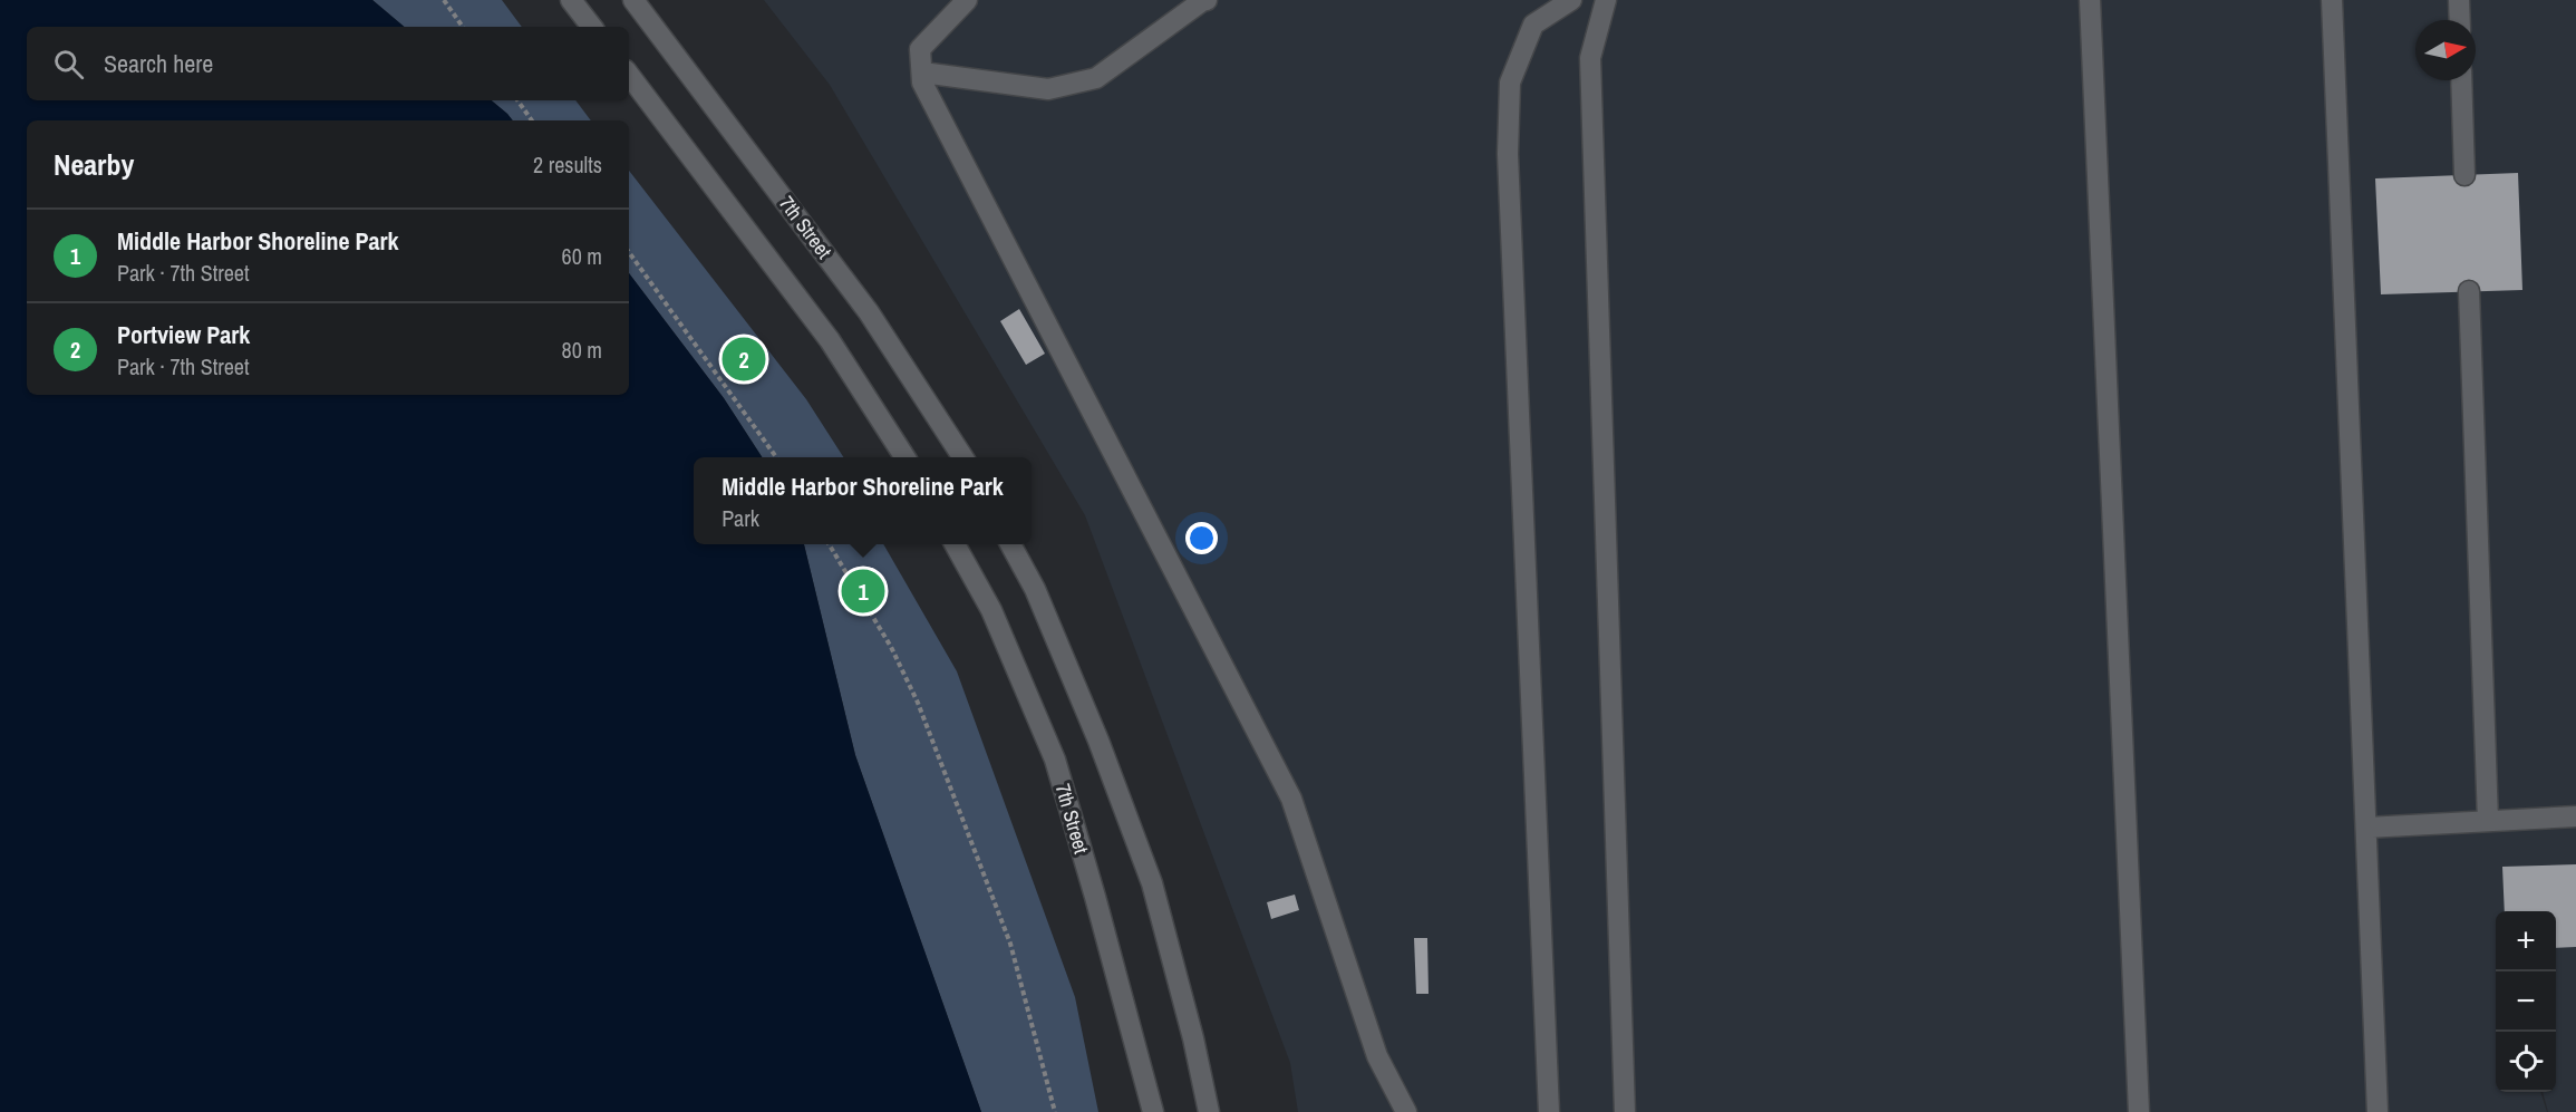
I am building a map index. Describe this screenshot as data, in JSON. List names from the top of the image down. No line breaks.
{"streets":{"street":["7th Street"]},"north":"right","page":{"search":"Search here","heading":["Nearby","2 results"],"list":[{"mark":"1","name":"Middle Harbor Shoreline Park","note":"Park · 7th Street","value":"60 m"},{"mark":"2","name":"Portview Park","note":"Park · 7th Street","value":"80 m"}],"pins":["2","1"],"popup":["Middle Harbor Shoreline Park","Park"],"map_buttons":["+","−"]}}
